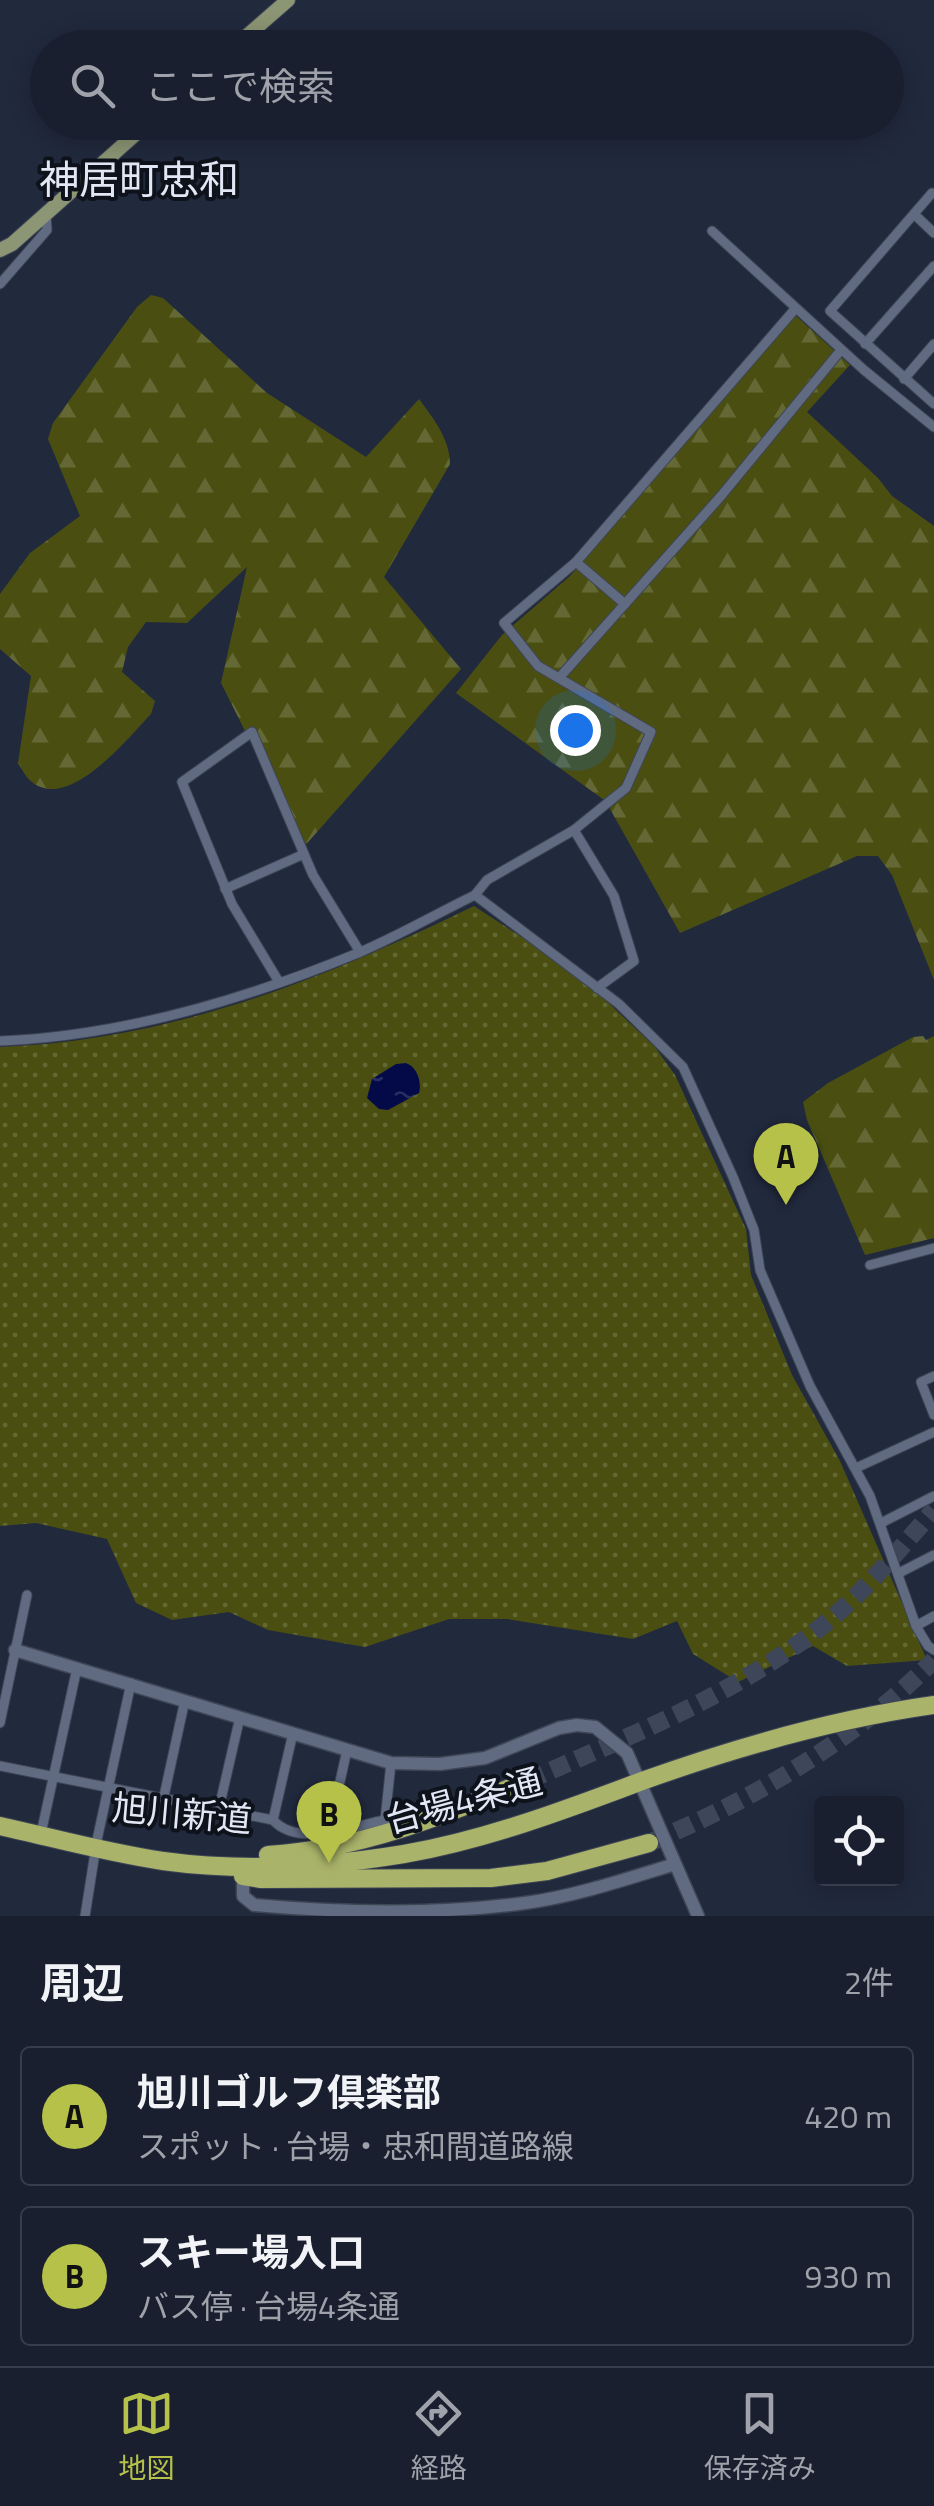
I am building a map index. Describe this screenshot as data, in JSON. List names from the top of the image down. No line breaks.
{"streets":{"highway":["台場4条通","旭川新道"]},"crossings":[["台場4条通","旭川新道"]],"districts":["神居町忠和"],"page":{"search":"ここで検索","pins":["A","B"],"heading":["周辺","2件"],"list":[{"mark":"A","name":"旭川ゴルフ倶楽部","note":"スポット · 台場・忠和間道路線","value":"420 m"},{"mark":"B","name":"スキー場入口","note":"バス停 · 台場4条通","value":"930 m"}],"nav":["地図","経路","保存済み"]}}
